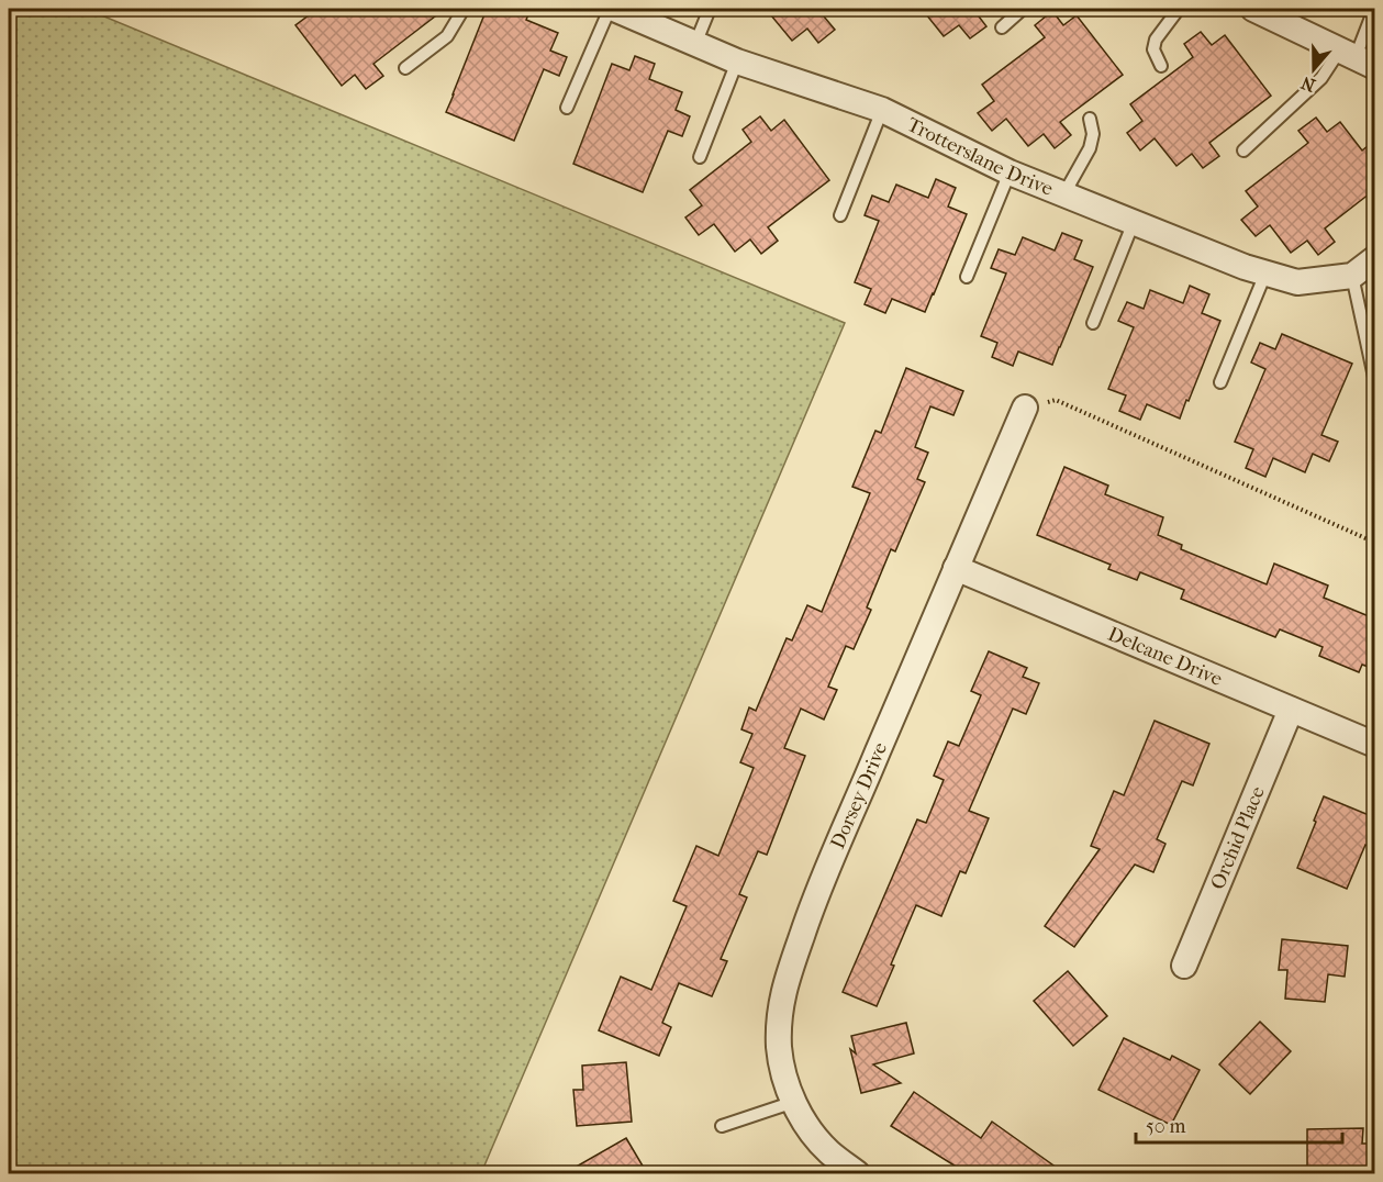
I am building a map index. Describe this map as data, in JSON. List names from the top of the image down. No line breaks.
{"streets":{"street":["Trotterslane Drive","Delcane Drive","Dorsey Drive","Orchid Place"]},"crossings":[["Delcane Drive","Dorsey Drive"],["Delcane Drive","Orchid Place"]],"scale_bar":"50 m","north":"bottom"}
